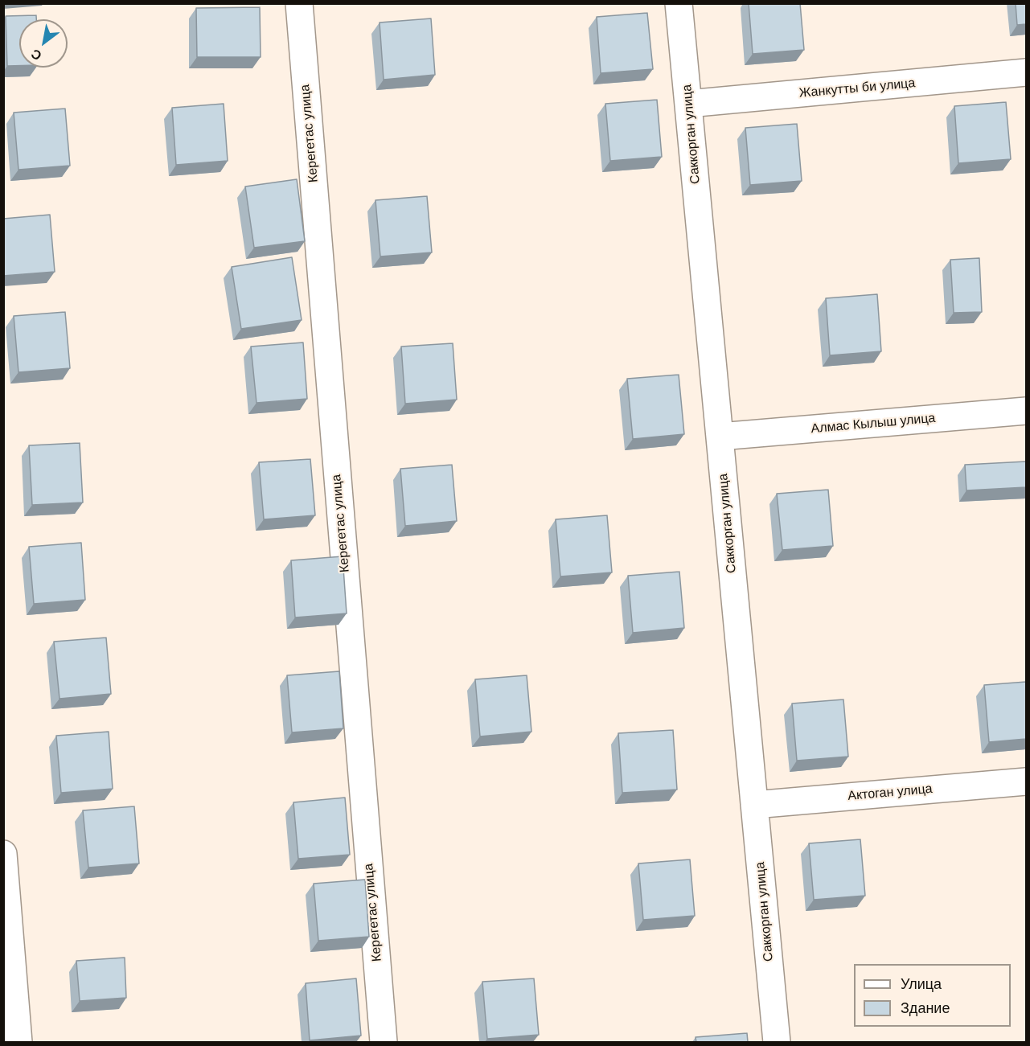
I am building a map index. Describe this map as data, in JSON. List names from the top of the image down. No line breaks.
{"streets":{"street":["Жанкутты би улица","Керегетас улица","Саккорган улица","Алмас Кылыш улица","Актоган улица"]},"crossings":[["Жанкутты би улица","Саккорган улица"],["Саккорган улица","Алмас Кылыш улица"],["Саккорган улица","Актоган улица"]],"legend":["Улица","Здание"],"north":"bottom left"}
